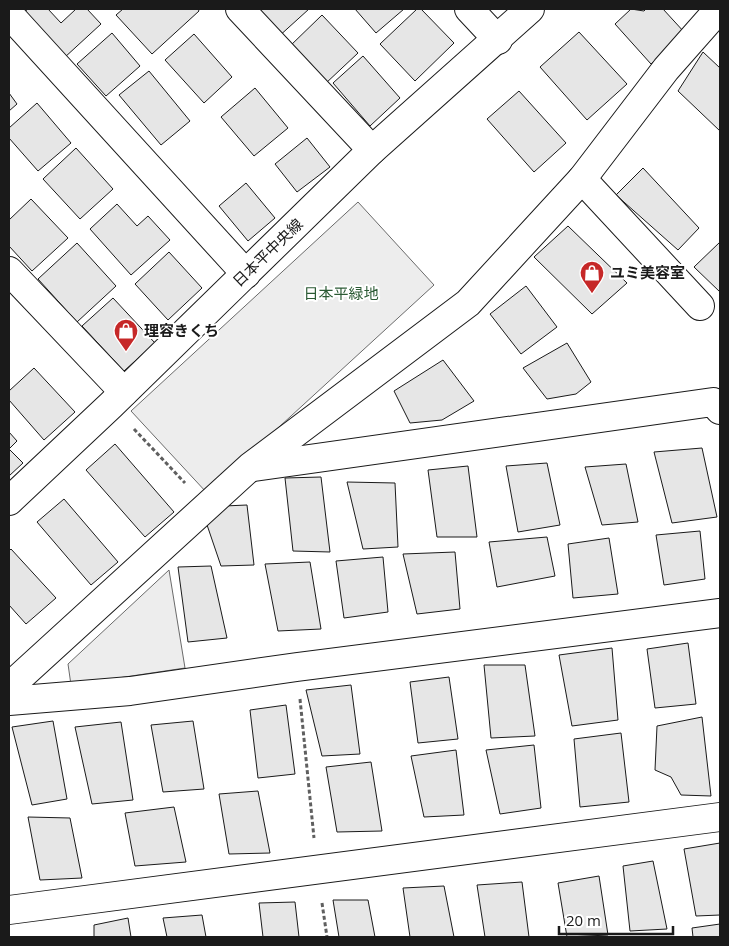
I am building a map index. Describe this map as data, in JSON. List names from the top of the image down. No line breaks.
{"streets":{"street":["日本平中央線"]},"parks":["日本平緑地"],"places":{"shop":["ユミ美容室","理容きくち"]},"scale_bar":"20 m"}
